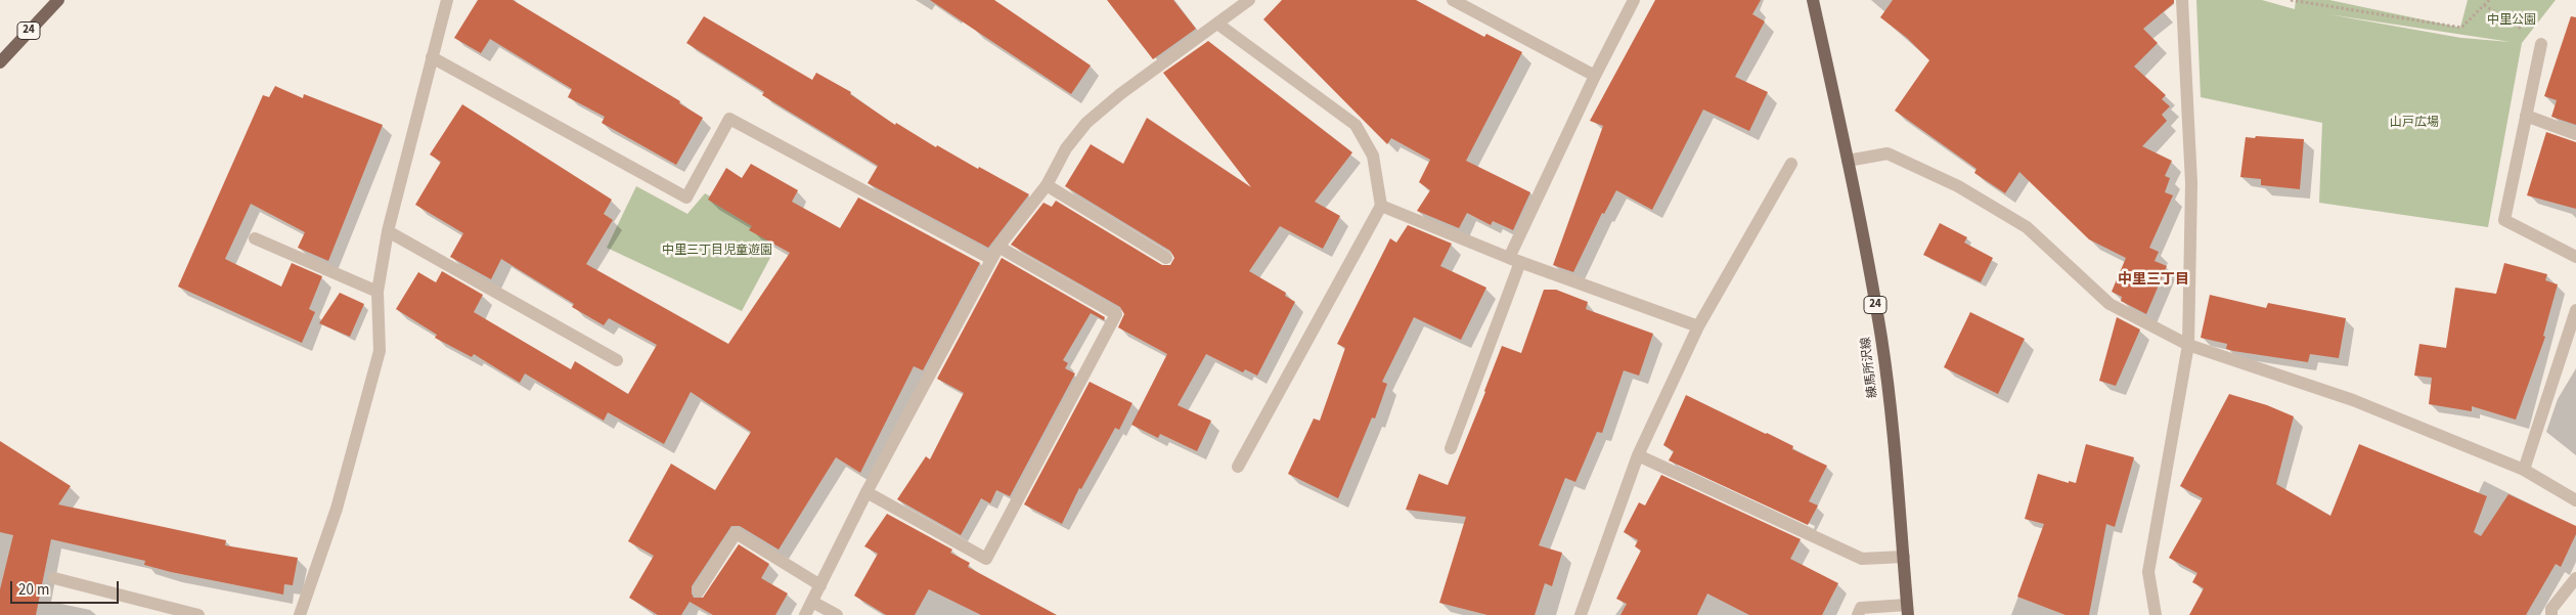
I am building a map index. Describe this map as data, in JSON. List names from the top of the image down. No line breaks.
{"streets":{"main road":["24","練馬所沢線"]},"districts":["中里三丁目"],"parks":["中里公園","山戸広場","中里三丁目児童遊園"],"scale_bar":"20 m"}
